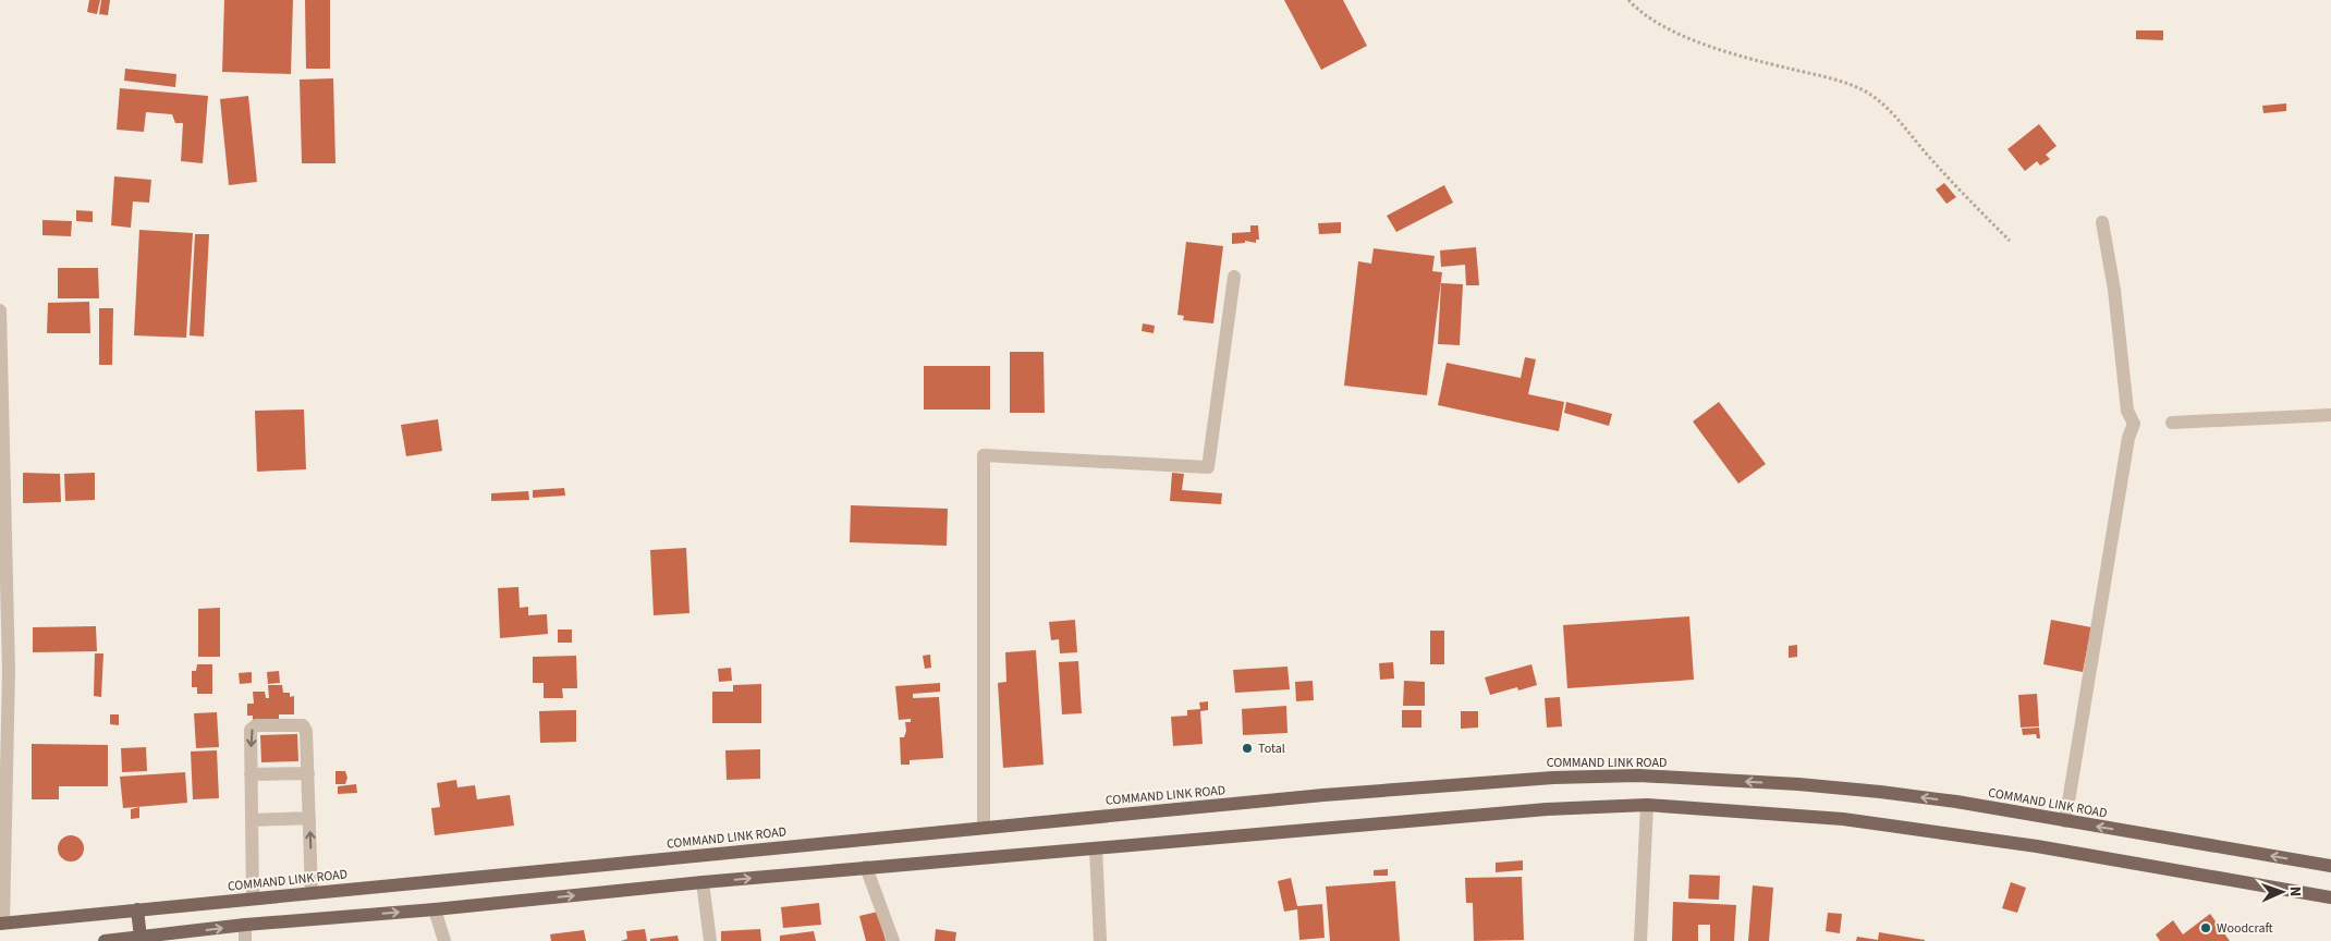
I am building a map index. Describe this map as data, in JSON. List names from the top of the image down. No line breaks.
{"streets":{"main road":["COMMAND LINK ROAD"]},"places":["Total","Woodcraft"],"north":"right"}
